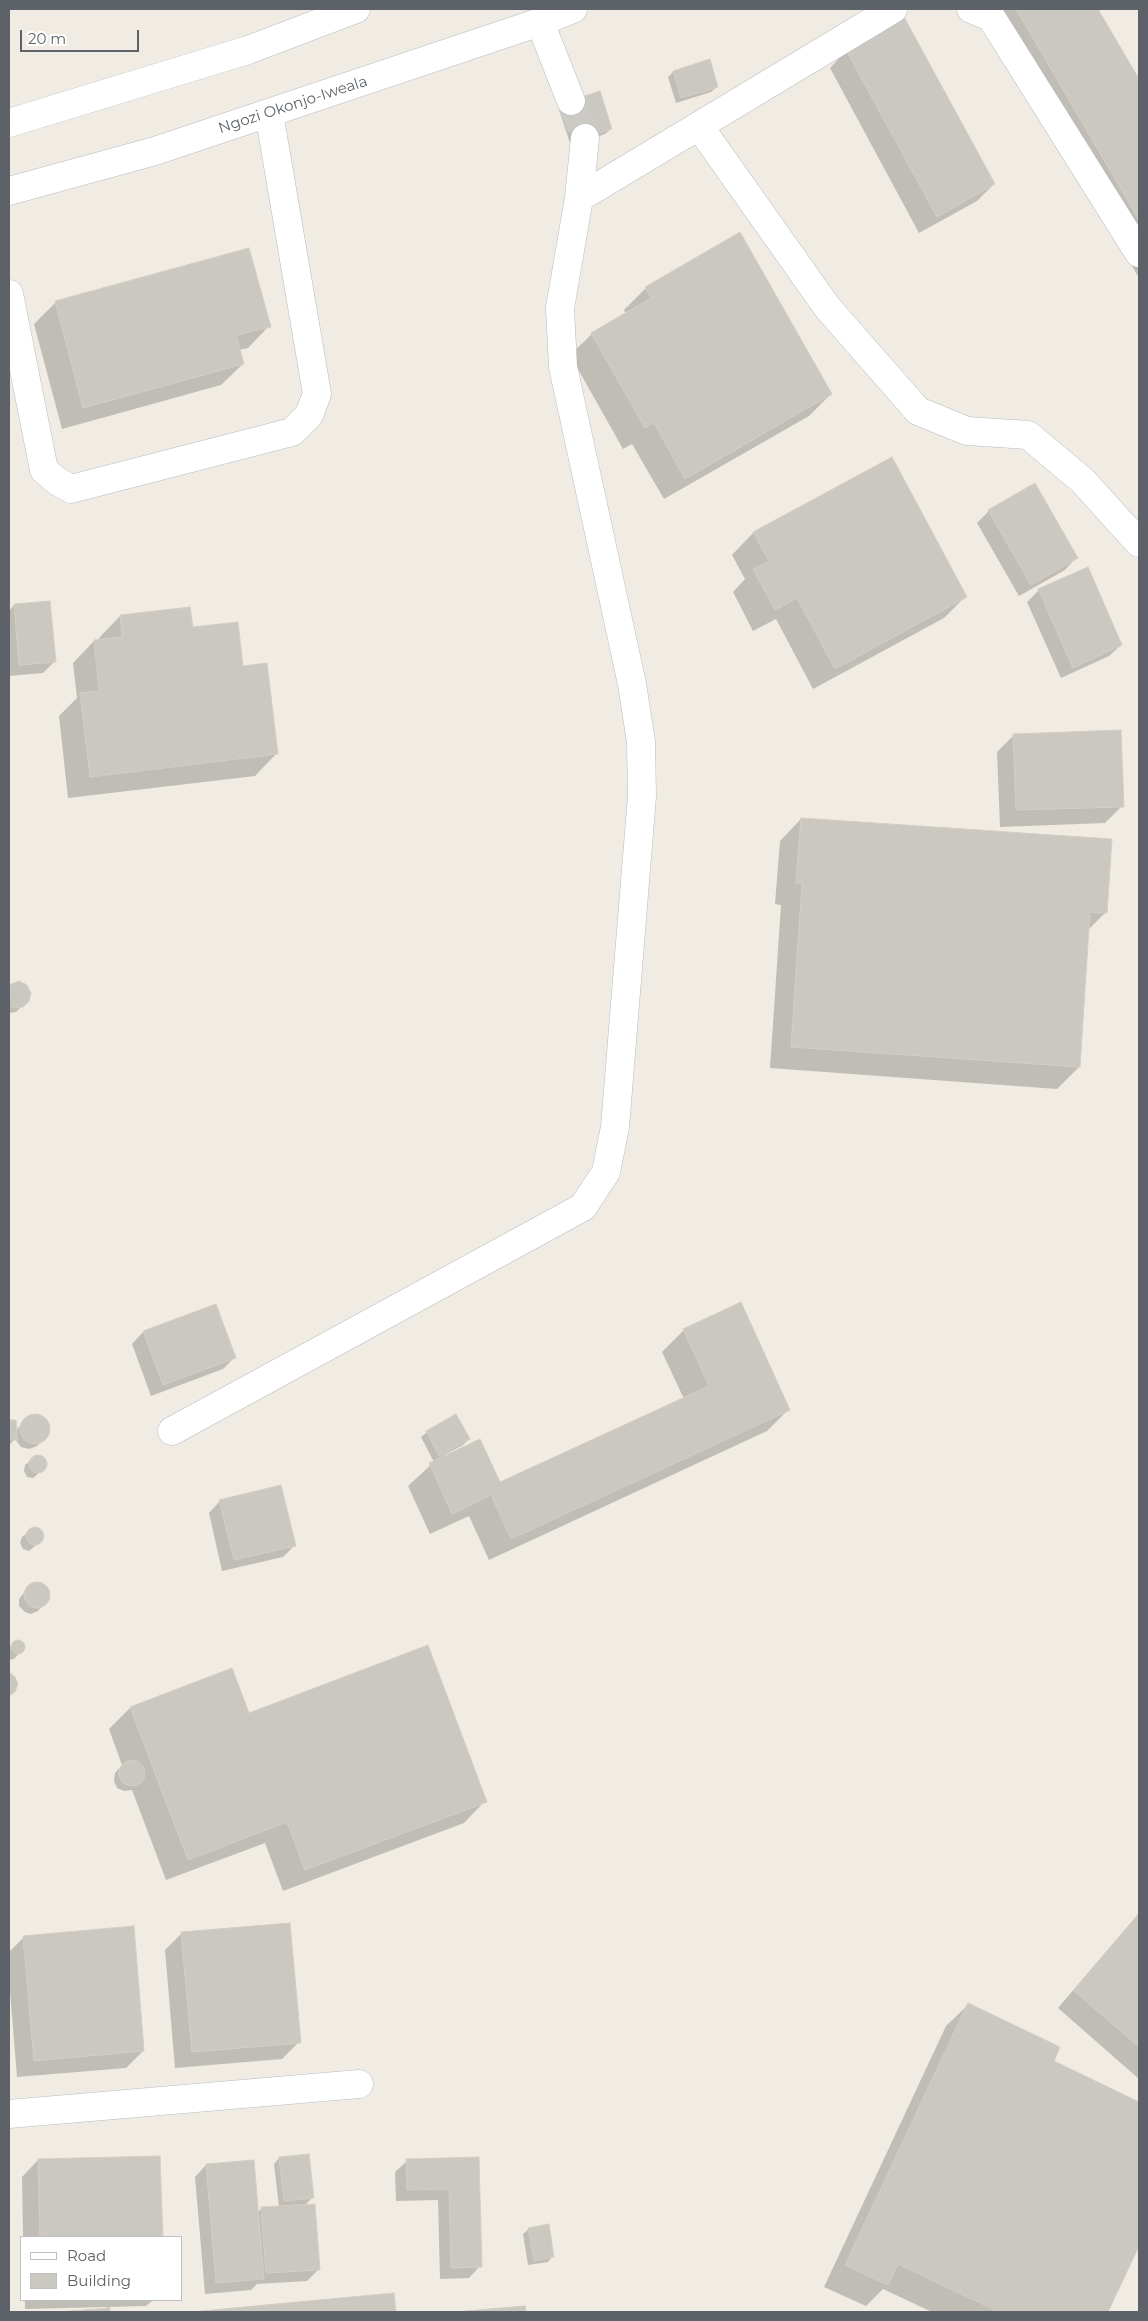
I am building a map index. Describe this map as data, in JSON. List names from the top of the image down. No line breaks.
{"streets":{"street":["Ngozi Okonjo-Iweala"]},"legend":["Road","Building"],"scale_bar":"20 m"}
